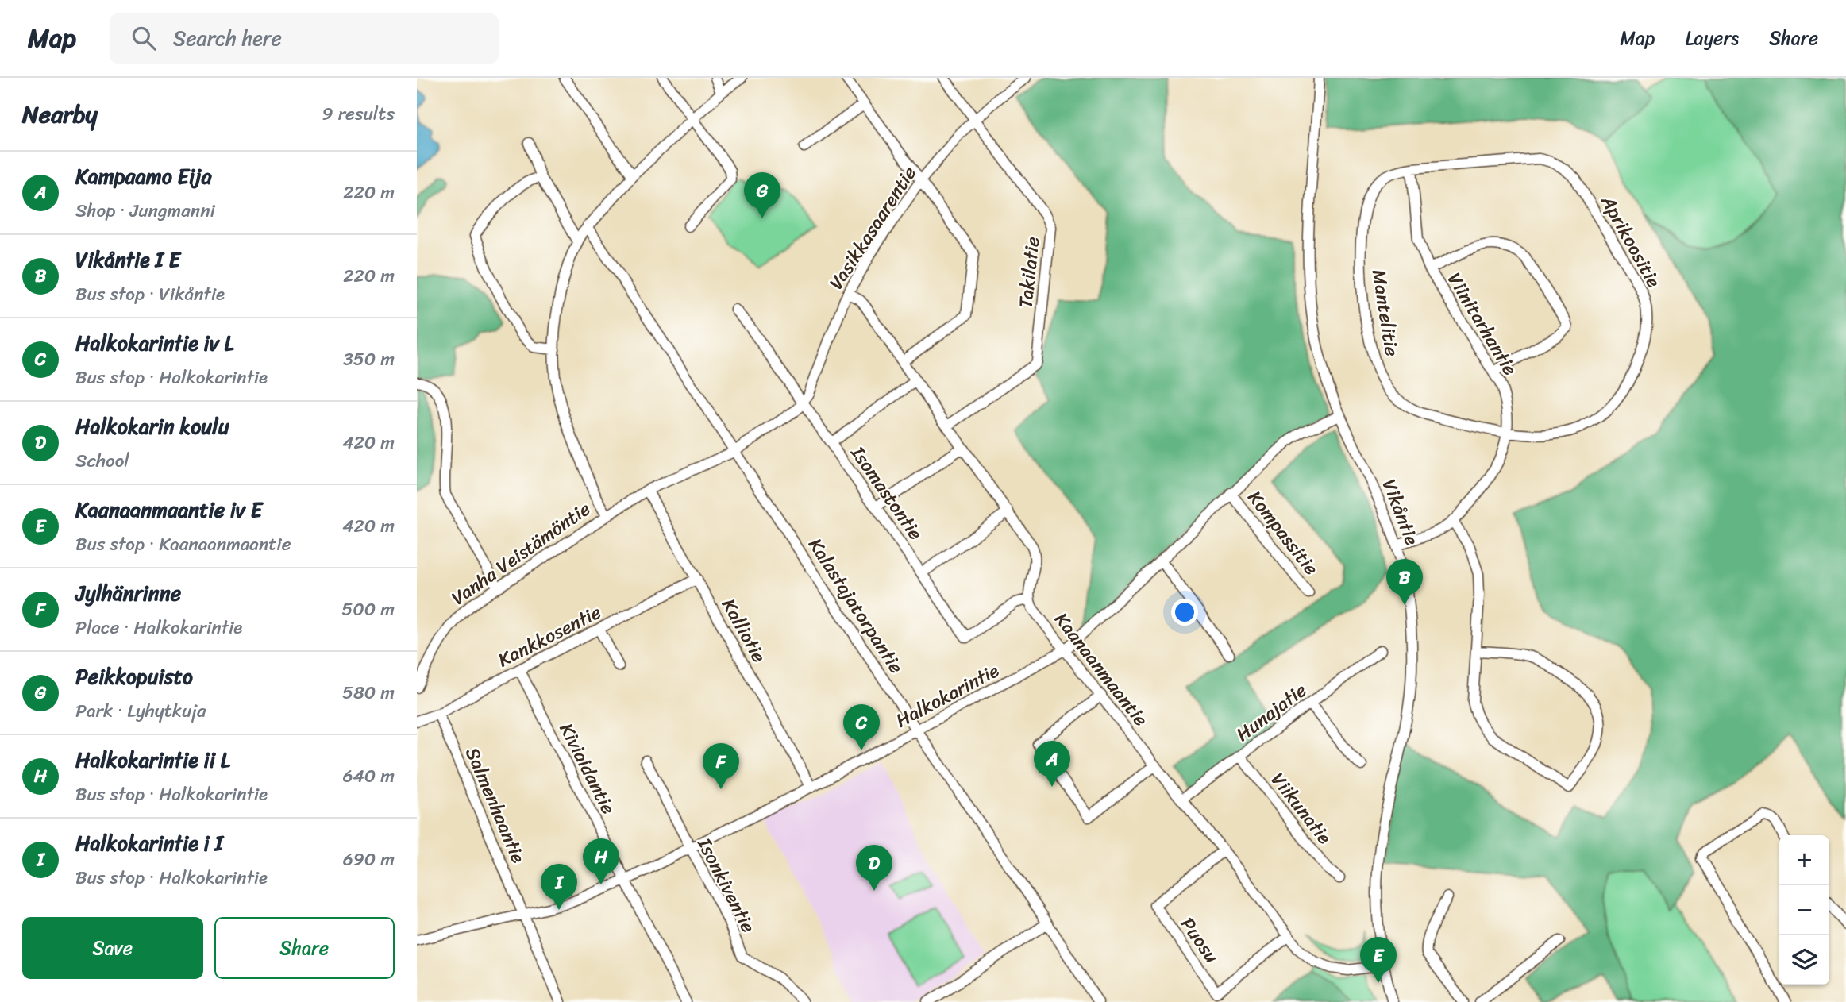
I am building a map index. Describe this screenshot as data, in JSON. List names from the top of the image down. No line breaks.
{"streets":{"street":["Vasikkasaarentie","Aprikoositie","Takilatie","Mantelitie","Viinitarhantie","Isomastontie","Vikåntie","Kompassitie","Vanha Veistämöntie","Kalastajatorpantie","Kalliotie","Kankkosentie","Kaanaanmaantie","Halkokarintie","Hunajatie","Kiviaidantie","Salmenhaantie","Viikunatie","Isonkiventie","Puosu"]},"crossings":[["Vasikkasaarentie","Takilatie"],["Vasikkasaarentie","Isomastontie"],["Vasikkasaarentie","Vanha Veistämöntie"],["Vasikkasaarentie","Kalastajatorpantie"],["Vasikkasaarentie","Kalliotie"],["Aprikoositie","Mantelitie"],["Aprikoositie","Viinitarhantie"],["Mantelitie","Viinitarhantie"],["Viinitarhantie","Vikåntie"],["Isomastontie","Kaanaanmaantie"],["Vikåntie","Kaanaanmaantie"],["Vikåntie","Halkokarintie"],["Kompassitie","Halkokarintie"],["Vanha Veistämöntie","Kalastajatorpantie"],["Kalastajatorpantie","Halkokarintie"],["Kalliotie","Kankkosentie"],["Kalliotie","Halkokarintie"],["Kankkosentie","Kiviaidantie"],["Kankkosentie","Salmenhaantie"],["Kaanaanmaantie","Halkokarintie"],["Kaanaanmaantie","Hunajatie"],["Kaanaanmaantie","Puosu"],["Halkokarintie","Kiviaidantie"],["Halkokarintie","Salmenhaantie"],["Halkokarintie","Isonkiventie"],["Hunajatie","Viikunatie"]],"page":{"header":"Map","search":"Search here","nav":["Map","Layers","Share"],"heading":["Nearby","9 results"],"list":[{"mark":"A","name":"Kampaamo Eija","note":"Shop · Jungmanni","value":"220 m"},{"mark":"B","name":"Vikåntie I E","note":"Bus stop · Vikåntie","value":"220 m"},{"mark":"C","name":"Halkokarintie iv L","note":"Bus stop · Halkokarintie","value":"350 m"},{"mark":"D","name":"Halkokarin koulu","note":"School","value":"420 m"},{"mark":"E","name":"Kaanaanmaantie iv E","note":"Bus stop · Kaanaanmaantie","value":"420 m"},{"mark":"F","name":"Jylhänrinne","note":"Place · Halkokarintie","value":"500 m"},{"mark":"G","name":"Peikkopuisto","note":"Park · Lyhytkuja","value":"580 m"},{"mark":"H","name":"Halkokarintie ii L","note":"Bus stop · Halkokarintie","value":"640 m"},{"mark":"I","name":"Halkokarintie i I","note":"Bus stop · Halkokarintie","value":"690 m"}],"pins":["G","B","C","A","F","H","D","I","E"],"map_buttons":["+","−"],"buttons":["Save","Share"]}}
